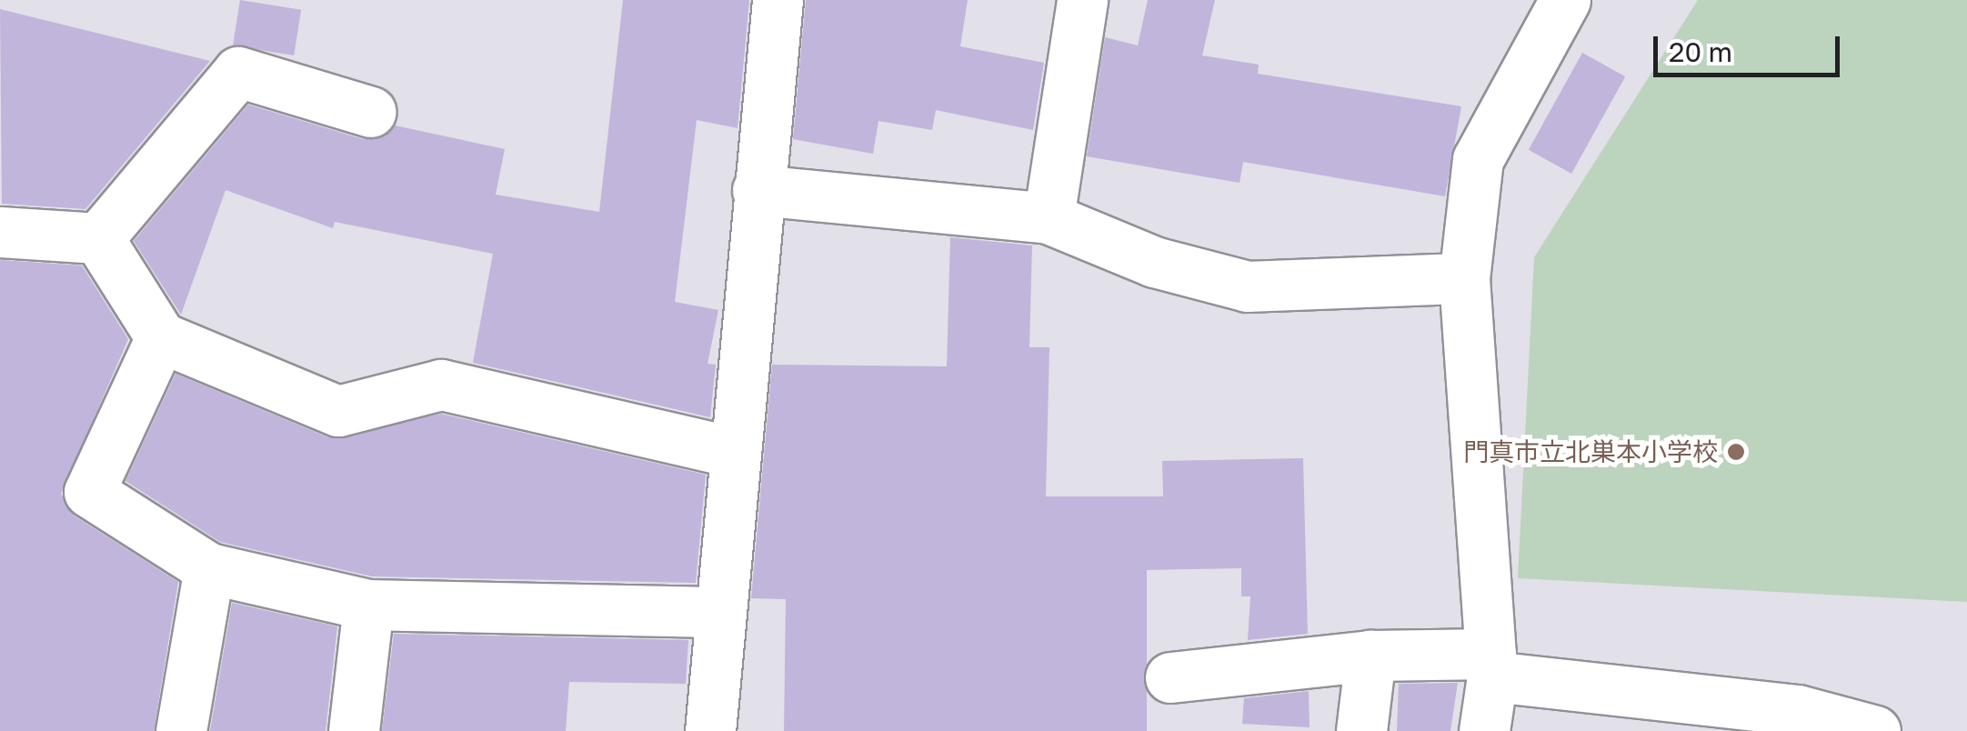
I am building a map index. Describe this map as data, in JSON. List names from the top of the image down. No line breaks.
{"places":["門真市立北巣本小学校"],"scale_bar":"20 m"}
